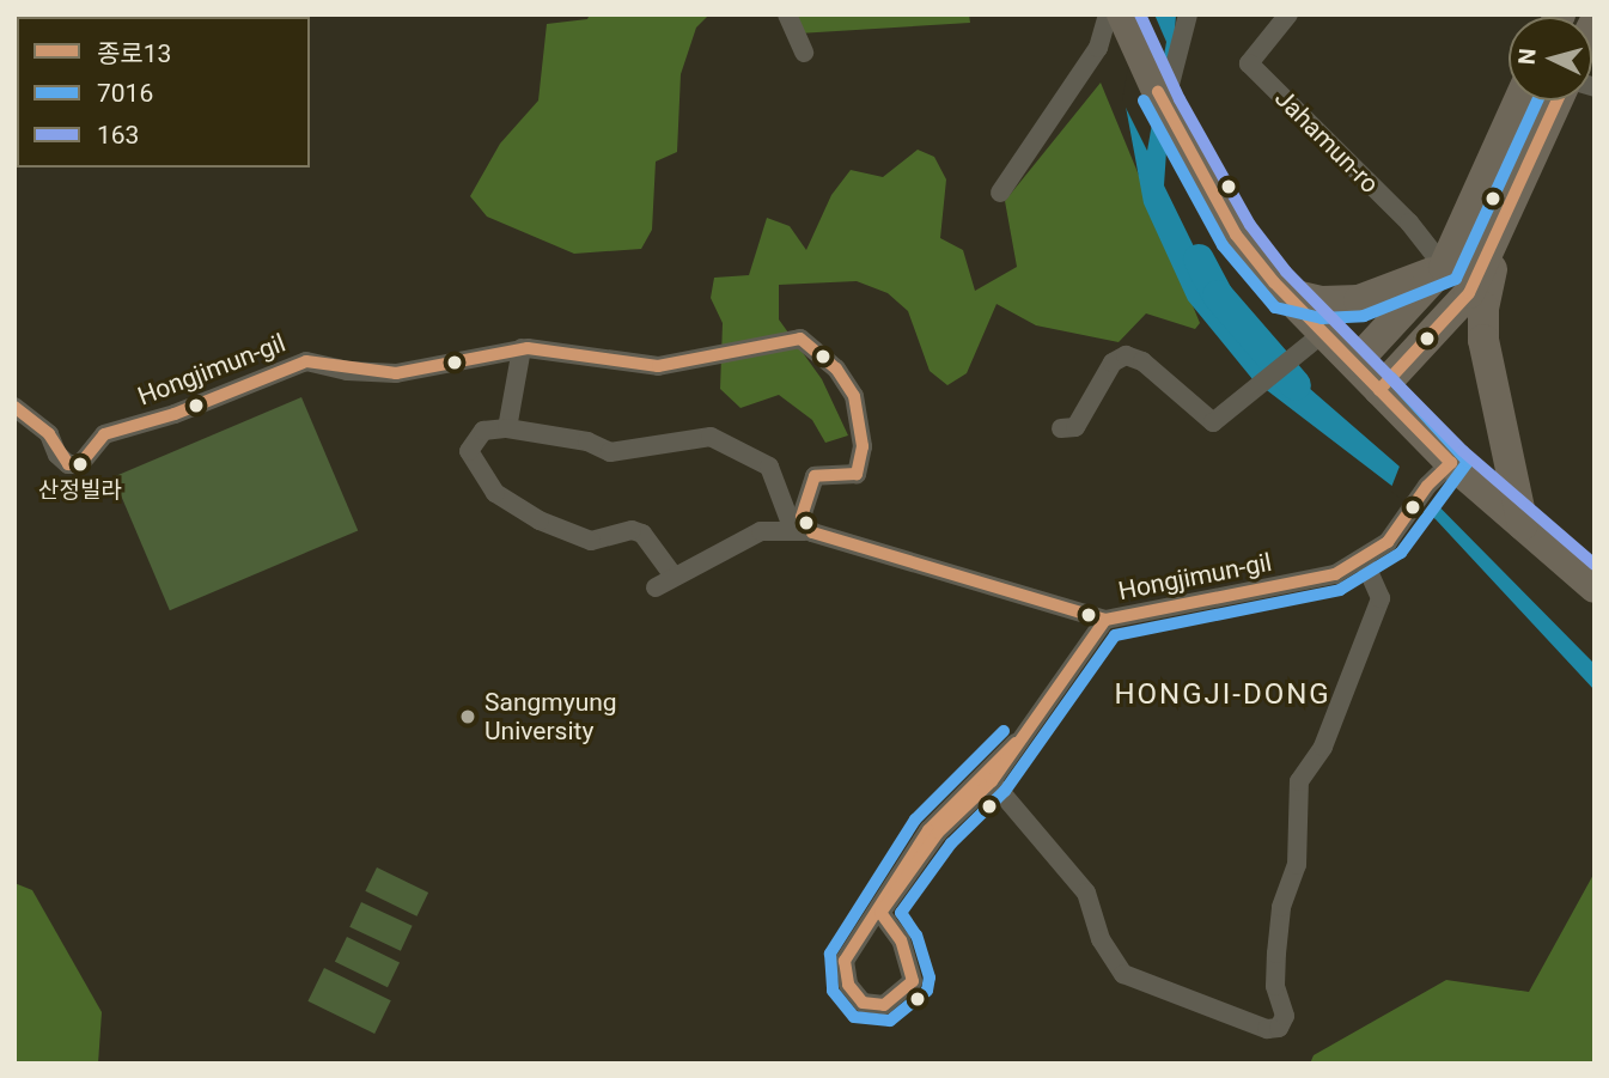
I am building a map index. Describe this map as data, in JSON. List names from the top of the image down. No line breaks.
{"streets":{"street":["Jahamun-ro","Hongjimun-gil"]},"districts":["HONGJI-DONG"],"places":["산정빌라","Sangmyung University"],"lines":["transit line 163","transit line 종로13","transit line 7016"],"legend":["종로13","7016","163"],"north":"left"}
